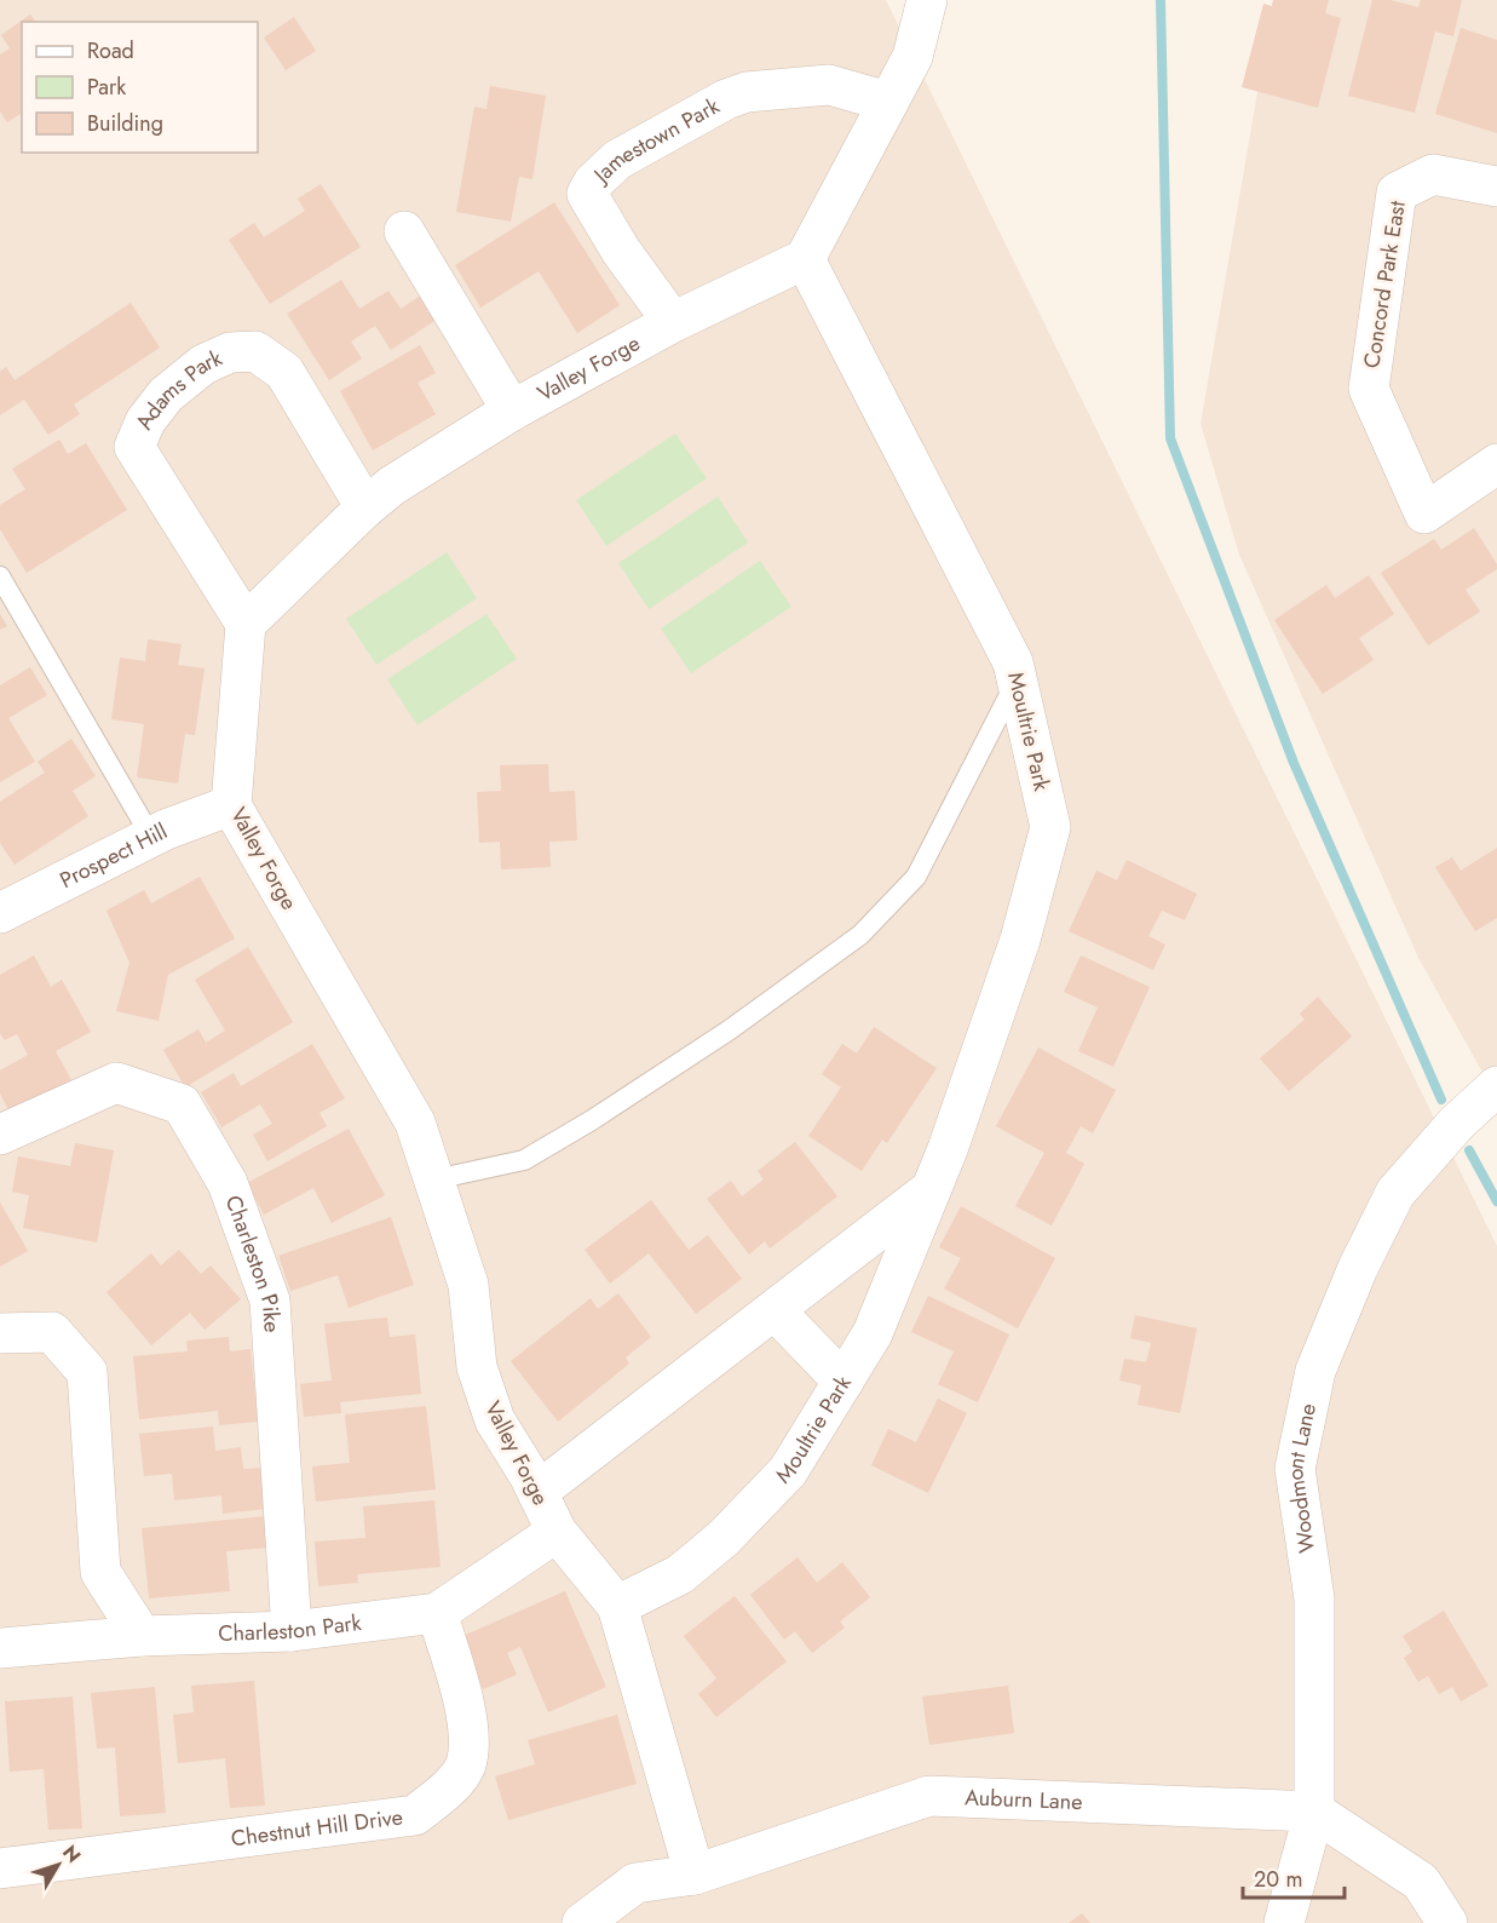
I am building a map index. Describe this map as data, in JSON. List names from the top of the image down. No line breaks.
{"streets":{"street":["Jamestown Park","Concord Park East","Valley Forge","Adams Park","Moultrie Park","Prospect Hill","Charleston Pike","Woodmont Lane","Charleston Park","Auburn Lane","Chestnut Hill Drive"]},"crossings":[["Jamestown Park","Valley Forge"],["Valley Forge","Adams Park"],["Valley Forge","Moultrie Park"],["Valley Forge","Prospect Hill"],["Valley Forge","Charleston Park"],["Valley Forge","Auburn Lane"],["Charleston Pike","Charleston Park"],["Woodmont Lane","Auburn Lane"],["Charleston Park","Chestnut Hill Drive"]],"legend":["Road","Park","Building"],"scale_bar":"20 m","north":"top right"}
